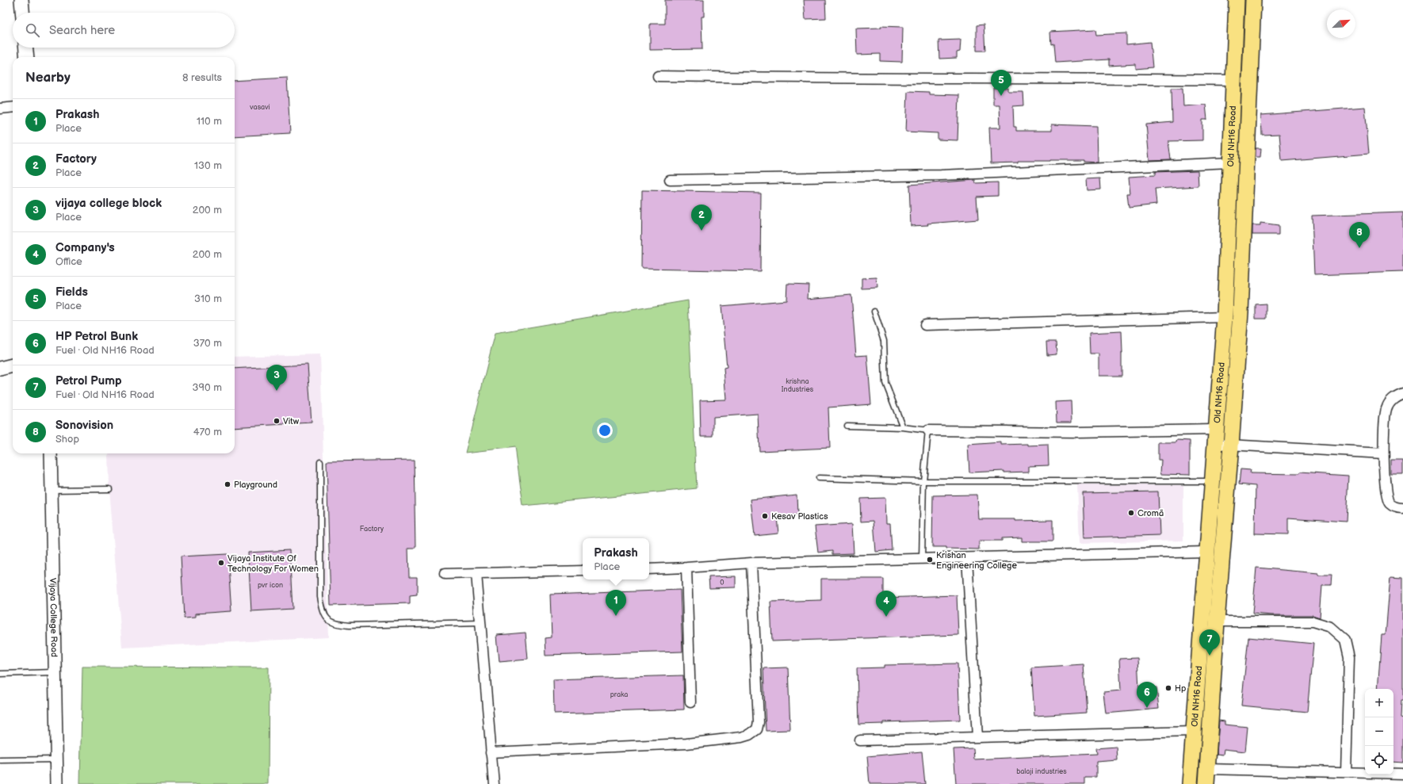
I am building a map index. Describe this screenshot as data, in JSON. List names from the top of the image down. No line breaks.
{"streets":{"main road":["Old NH16 Road"],"street":["Vijaya College Road"]},"places":["Vitw","Playground","Cromā","Kesav Plastics","Krishan Engineering College","Vijaya Institute Of Technology For Women","Hp"],"house_numbers":["vasavi","krishna Industries","Factory","0","pvr icon","praka","balaji industries"],"north":"top right","page":{"search":"Search here","heading":["Nearby","8 results"],"pins":["5","2","8","3","1","4","7","6"],"list":[{"mark":"1","name":"Prakash","note":"Place","value":"110 m"},{"mark":"2","name":"Factory","note":"Place","value":"130 m"},{"mark":"3","name":"vijaya college block","note":"Place","value":"200 m"},{"mark":"4","name":"Company's","note":"Office","value":"200 m"},{"mark":"5","name":"Fields","note":"Place","value":"310 m"},{"mark":"6","name":"HP Petrol Bunk","note":"Fuel · Old NH16 Road","value":"370 m"},{"mark":"7","name":"Petrol Pump","note":"Fuel · Old NH16 Road","value":"390 m"},{"mark":"8","name":"Sonovision","note":"Shop","value":"470 m"}],"popup":["Prakash","Place"],"map_buttons":["+","−"]}}
